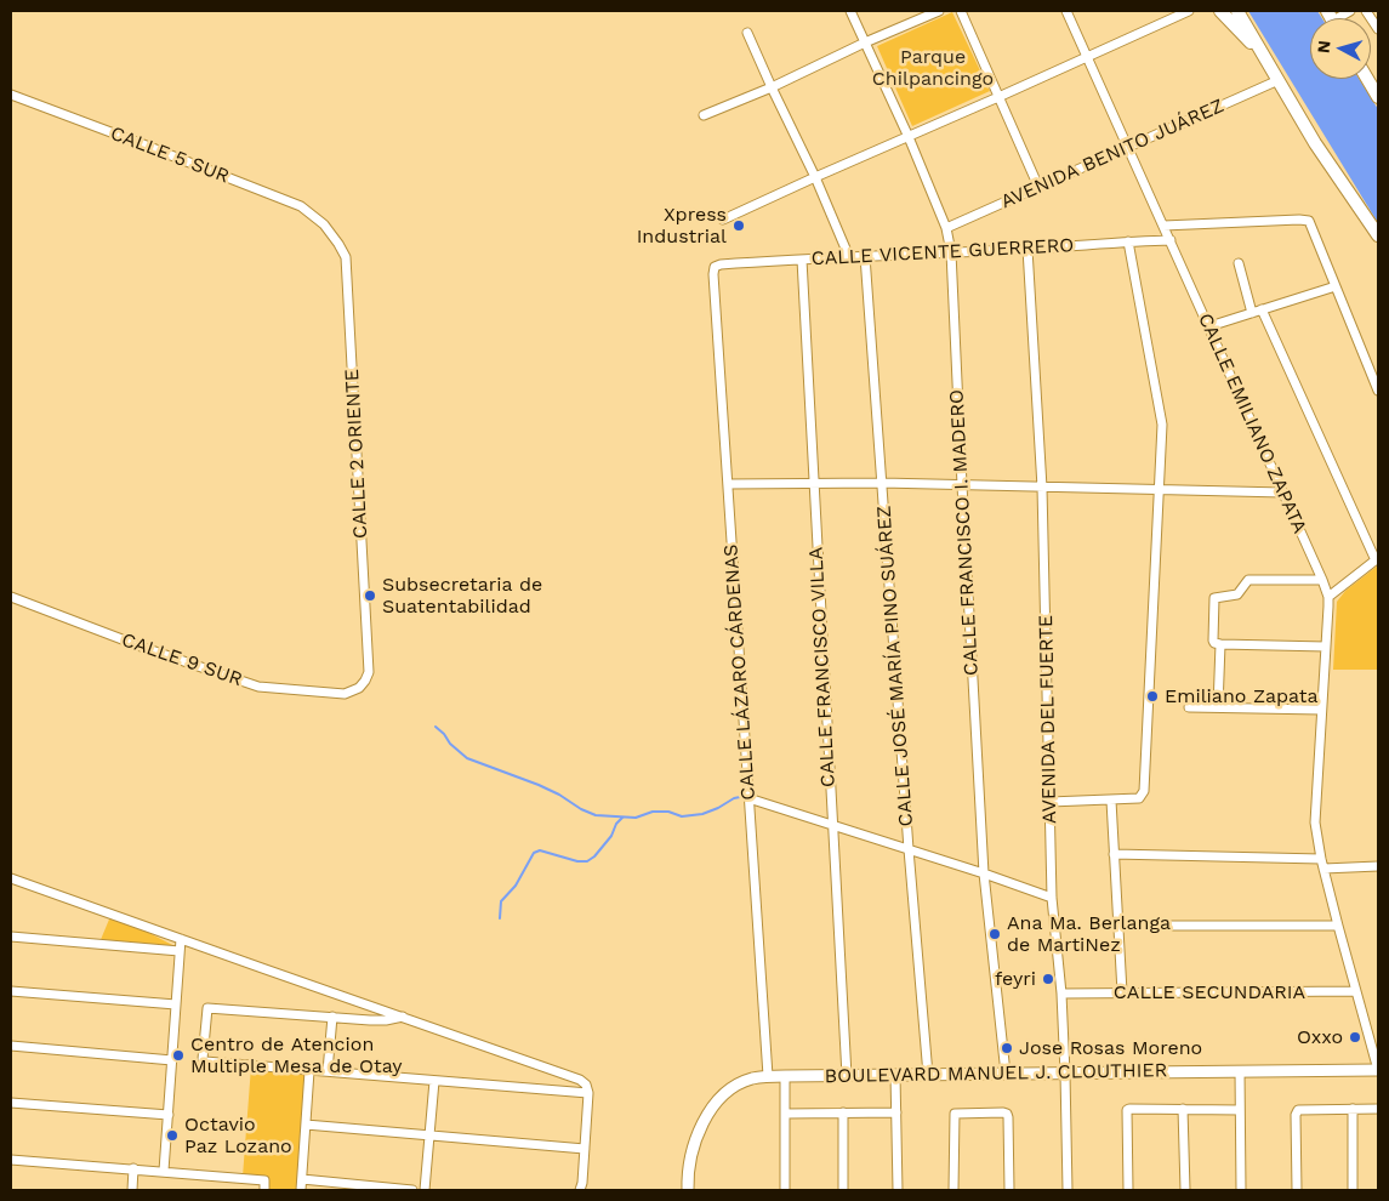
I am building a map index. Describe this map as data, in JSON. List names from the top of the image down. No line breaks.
{"streets":{"main road":["BOULEVARD MANUEL J. CLOUTHIER"],"street":["AVENIDA BENITO JUÁREZ","CALLE 5 SUR","CALLE VICENTE GUERRERO","CALLE EMILIANO ZAPATA","CALLE 2 ORIENTE","CALLE FRANCISCO I. MADERO","CALLE 9 SUR","CALLE JOSÉ MARÍA PINO SUÁREZ","CALLE FRANCISCO VILLA","CALLE LÁZARO CÁRDENAS","AVENIDA DEL FUERTE","CALLE SECUNDARIA"]},"crossings":[["AVENIDA BENITO JUÁREZ","CALLE EMILIANO ZAPATA"],["AVENIDA BENITO JUÁREZ","CALLE FRANCISCO I. MADERO"],["CALLE 5 SUR","CALLE 2 ORIENTE"],["CALLE VICENTE GUERRERO","CALLE EMILIANO ZAPATA"],["CALLE VICENTE GUERRERO","CALLE FRANCISCO I. MADERO"],["CALLE VICENTE GUERRERO","CALLE JOSÉ MARÍA PINO SUÁREZ"],["CALLE VICENTE GUERRERO","CALLE FRANCISCO VILLA"],["CALLE VICENTE GUERRERO","CALLE LÁZARO CÁRDENAS"],["CALLE VICENTE GUERRERO","AVENIDA DEL FUERTE"],["CALLE EMILIANO ZAPATA","CALLE SECUNDARIA"],["CALLE EMILIANO ZAPATA","BOULEVARD MANUEL J. CLOUTHIER"],["CALLE 2 ORIENTE","CALLE 9 SUR"],["CALLE FRANCISCO I. MADERO","BOULEVARD MANUEL J. CLOUTHIER"],["CALLE JOSÉ MARÍA PINO SUÁREZ","BOULEVARD MANUEL J. CLOUTHIER"],["CALLE FRANCISCO VILLA","BOULEVARD MANUEL J. CLOUTHIER"],["CALLE LÁZARO CÁRDENAS","BOULEVARD MANUEL J. CLOUTHIER"],["AVENIDA DEL FUERTE","CALLE SECUNDARIA"],["AVENIDA DEL FUERTE","BOULEVARD MANUEL J. CLOUTHIER"]],"parks":["Parque Chilpancingo"],"places":["Xpress Industrial","Subsecretaria de Suatentabilidad","Emiliano Zapata","Ana Ma. Berlanga de MartiNez","feyri","Oxxo","Jose Rosas Moreno","Centro de Atencion Multiple Mesa de Otay","Octavio Paz Lozano"],"north":"left"}
